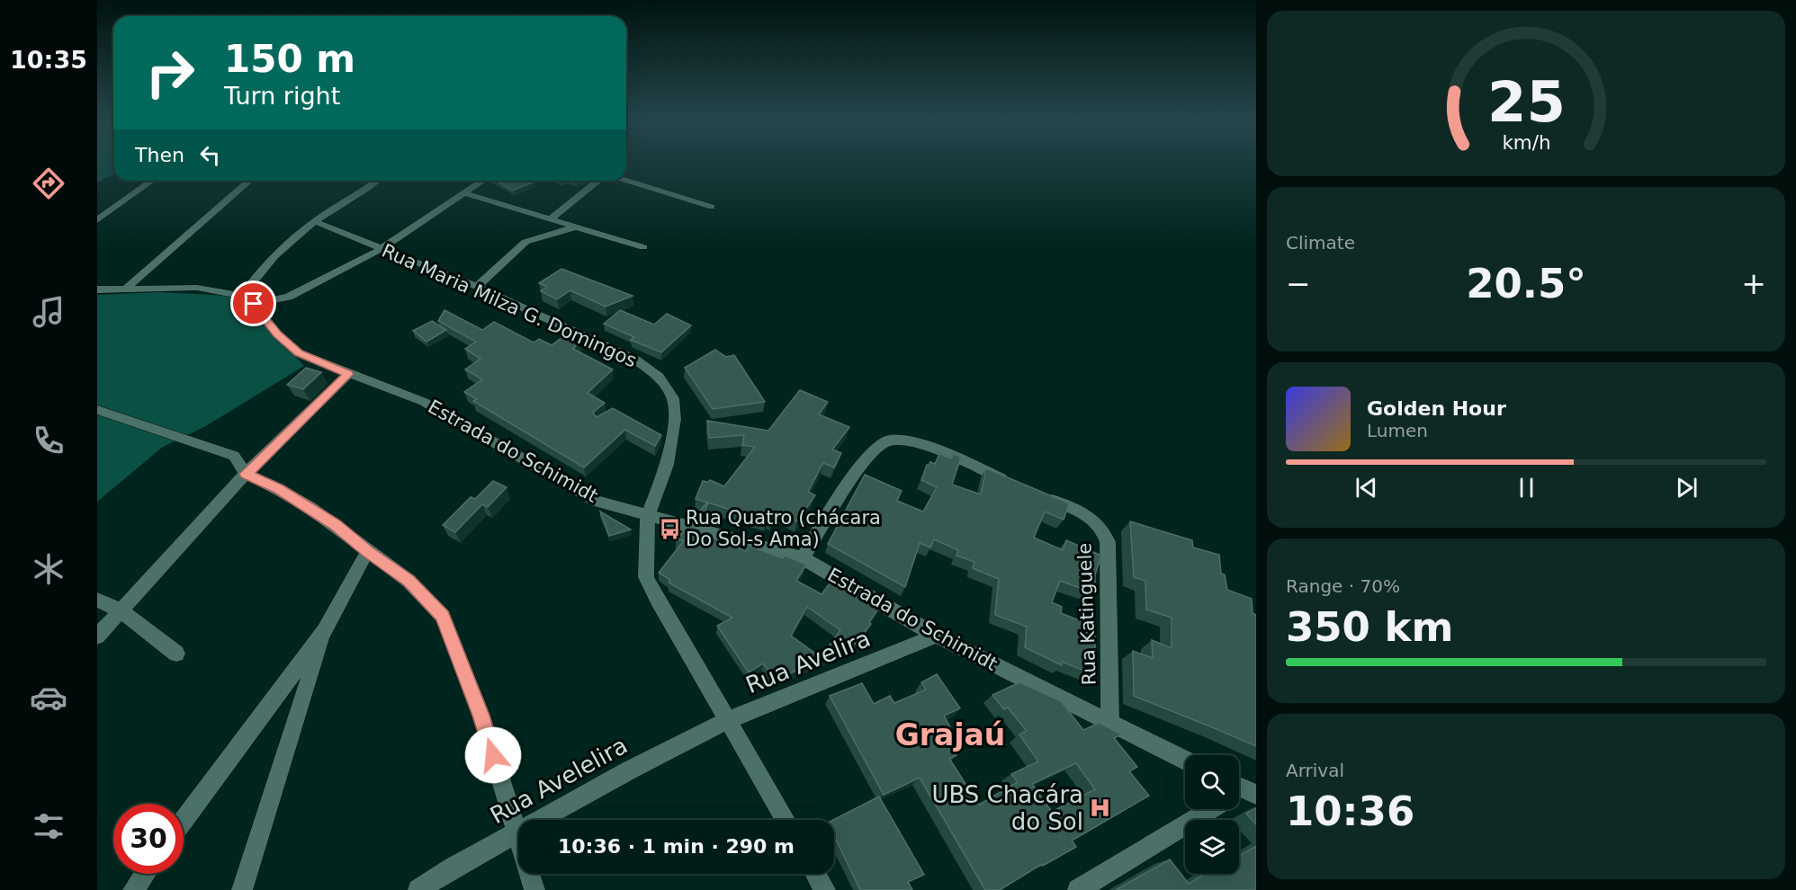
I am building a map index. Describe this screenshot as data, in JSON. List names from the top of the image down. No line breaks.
{"streets":{"street":["Rua Maria Milza G. Domingos","Estrada do Schimidt","Rua Katinguele","Rua Avelira","Rua Avelelira"]},"crossings":[["Rua Maria Milza G. Domingos","Estrada do Schimidt"],["Rua Maria Milza G. Domingos","Rua Avelira"],["Rua Maria Milza G. Domingos","Rua Avelelira"],["Estrada do Schimidt","Rua Katinguele"],["Estrada do Schimidt","Rua Avelira"],["Rua Avelira","Rua Avelelira"]],"districts":["Grajaú"],"places":{"bus stop":["Rua Quatro (chácara Do Sol-s Ama)"],"hospital":["UBS Chacára do Sol"]},"page":{"tabs":"10:35","turn":["150 m","Turn right"],"then":"Then","tile":["Climate",["Range · 70%","350 km"],["Arrival","10:36"]],"heat":["−","20.5°","+"],"song":["Golden Hour","Lumen"],"limit":"30","trip":"10:36 · 1 min · 290 m","gauge":["25","km/h"]}}
